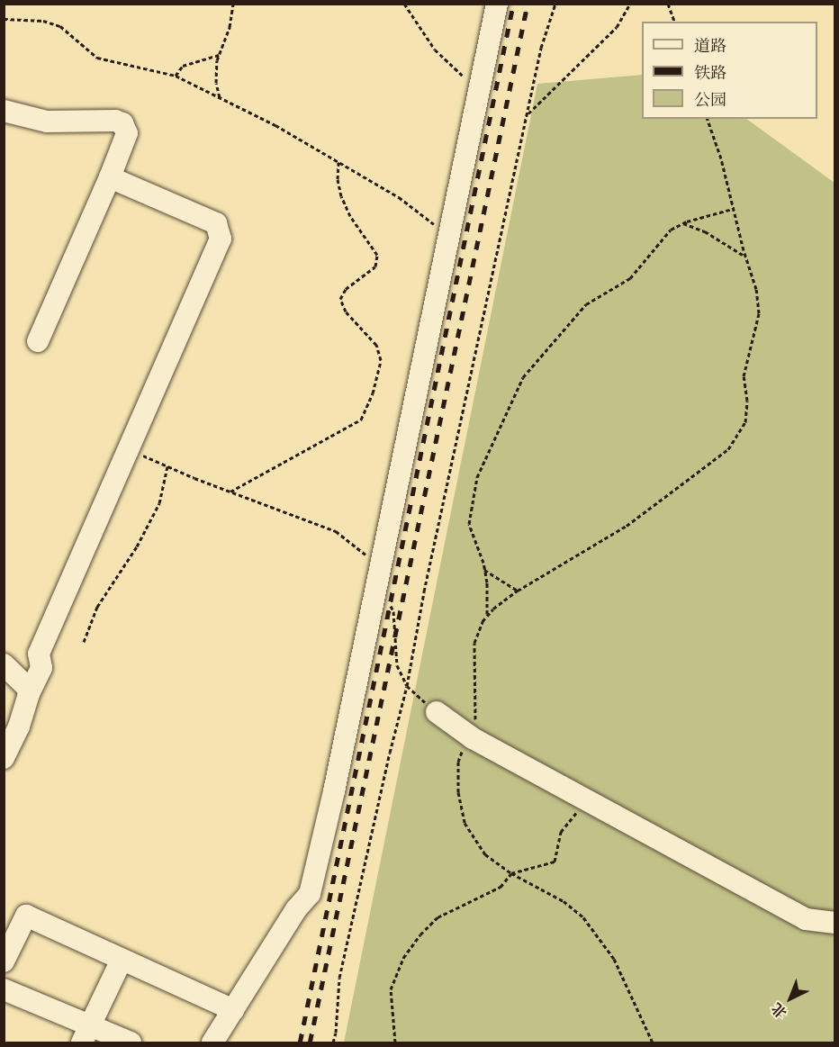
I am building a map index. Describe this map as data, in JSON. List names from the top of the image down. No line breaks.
{"legend":["道路","铁路","公园"],"north":"bottom left"}
